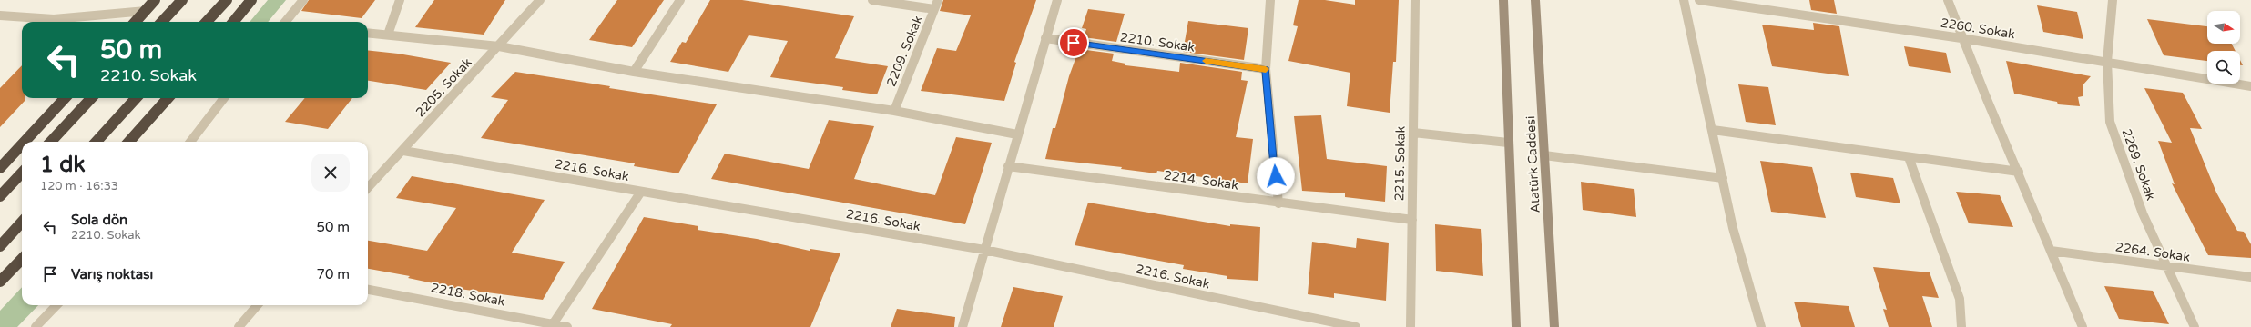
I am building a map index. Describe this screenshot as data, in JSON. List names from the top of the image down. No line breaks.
{"streets":{"main road":["Atatürk Caddesi"],"street":["2260. Sokak","2210. Sokak","2209. Sokak","2205. Sokak","2215. Sokak","2269. Sokak","2216. Sokak","2214. Sokak","2264. Sokak","2218. Sokak"]},"crossings":[["2260. Sokak","2269. Sokak"],["2205. Sokak","2216. Sokak"],["2215. Sokak","2214. Sokak"],["2269. Sokak","2264. Sokak"]],"north":"right","page":{"turn":["50 m","2210. Sokak"],"heading":["1 dk","120 m · 16:33"],"list":[{"name":"Sola dön","note":"2210. Sokak","value":"50 m"},{"name":"Varış noktası","value":"70 m"}]}}
